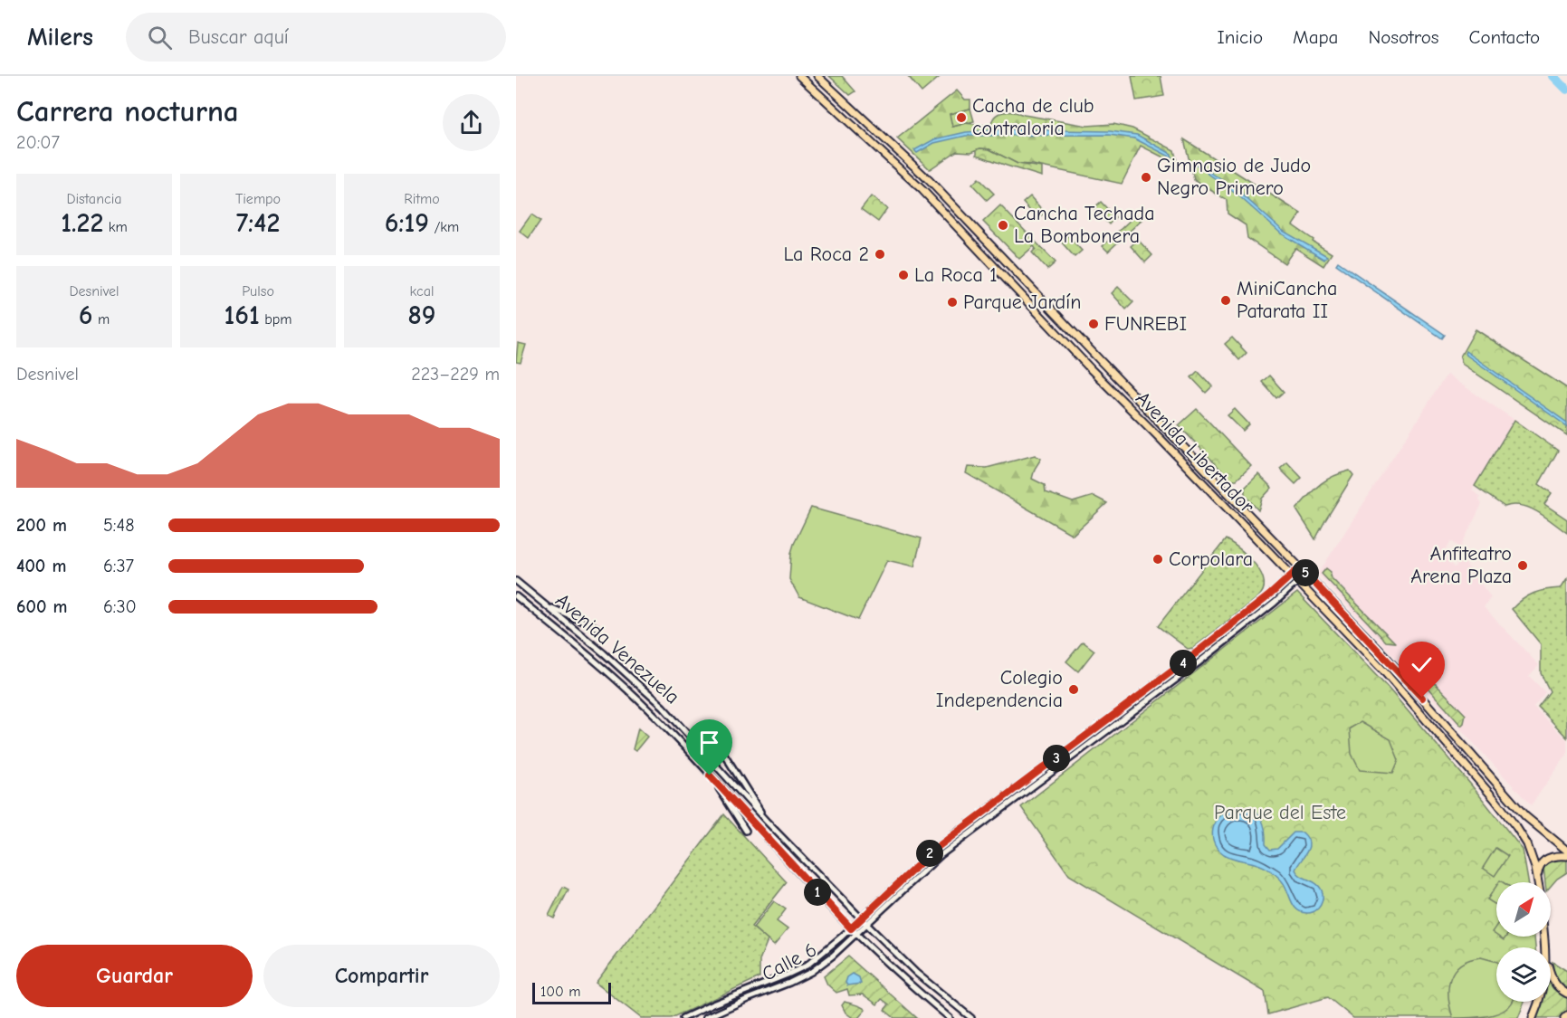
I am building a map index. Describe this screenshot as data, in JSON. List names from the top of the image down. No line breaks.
{"streets":{"main road":["Avenida Libertador"],"street":["Avenida Venezuela","Calle 6"]},"crossings":[["Avenida Libertador","Calle 6"],["Avenida Venezuela","Calle 6"]],"parks":["Parque del Este"],"places":["Cacha de club contraloria","Gimnasio de Judo Negro Primero","Cancha Techada La Bombonera","La Roca 2","La Roca 1","MiniCancha Patarata II","Parque Jardín","FUNREBI","Corpolara","Anfiteatro Arena Plaza","Colegio Independencia"],"scale_bar":"100 m","north":"top right","page":{"header":"Milers","search":"Buscar aquí","nav":["Inicio","Mapa","Nosotros","Contacto"],"heading":["Carrera nocturna","20:07"],"stats":[["Distancia","1.22 km"],["Tiempo","7:42"],["Ritmo","6:19 /km"],["Desnivel","6 m"],["Pulso","161 bpm"],["kcal","89"]],"chart":["Desnivel","223–229 m"],"list":[{"name":"200 m","note":"5:48"},{"name":"400 m","note":"6:37"},{"name":"600 m","note":"6:30"}],"pins":["5","4","3","2","1"],"buttons":["Guardar","Compartir"],"scale":"100 m"}}
